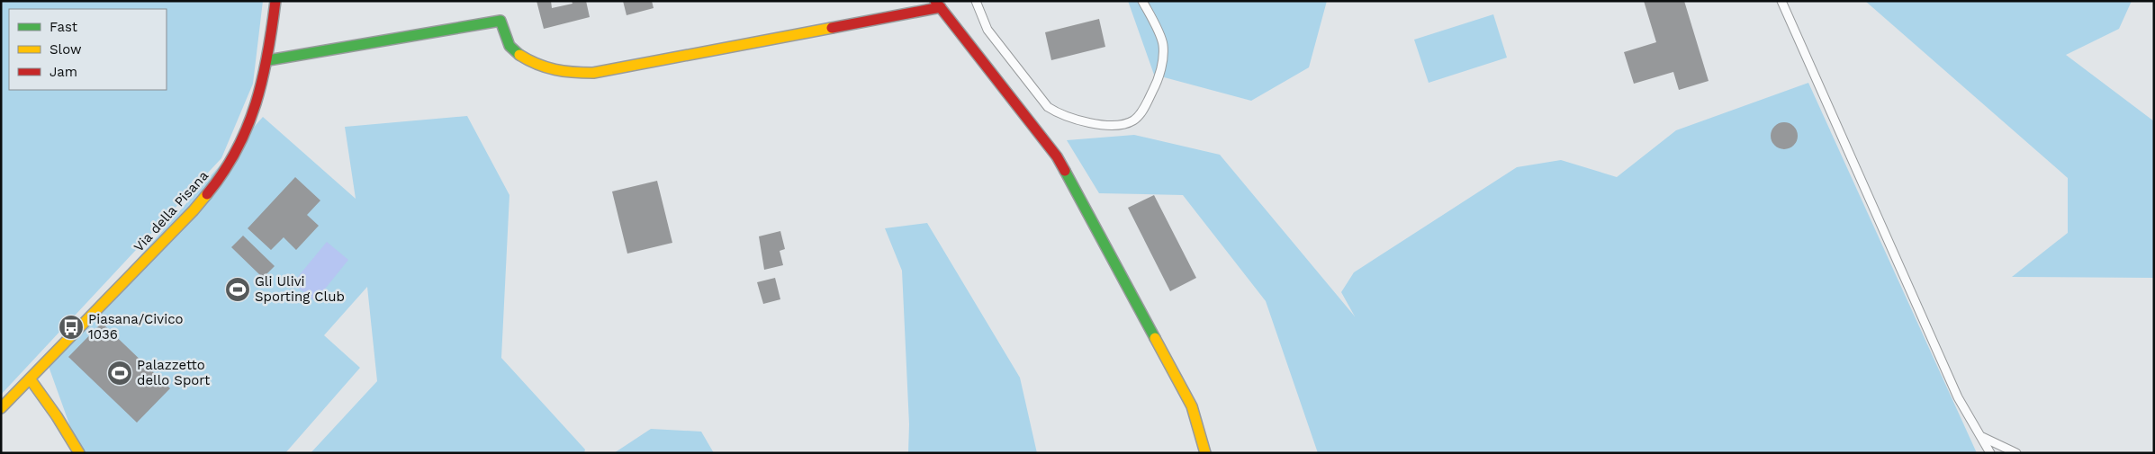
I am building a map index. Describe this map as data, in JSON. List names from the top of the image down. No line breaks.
{"streets":{"street":["Via della Pisana"]},"places":{"sports":["Gli Ulivi Sporting Club","Palazzetto dello Sport"],"bus stop":["Piasana/Civico 1036"]},"legend":["Fast","Slow","Jam"]}
